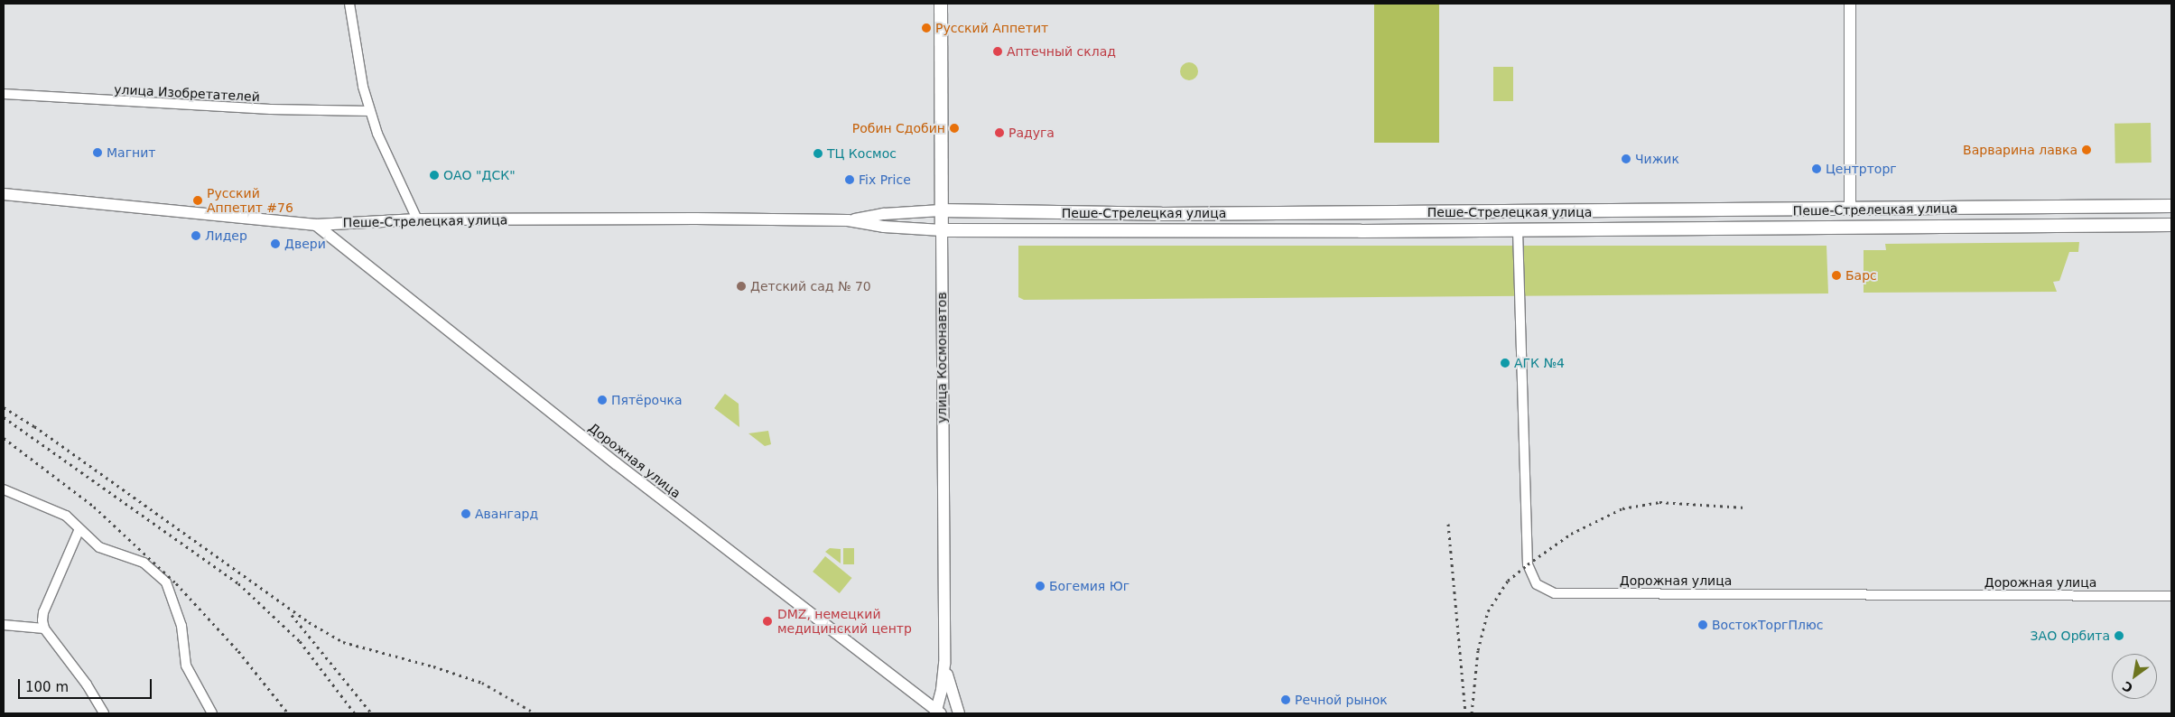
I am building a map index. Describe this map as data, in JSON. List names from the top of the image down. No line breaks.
{"streets":{"main road":["Пеше-Стрелецкая улица","улица Космонавтов"],"street":["улица Изобретателей","Дорожная улица"]},"crossings":[["Пеше-Стрелецкая улица","улица Космонавтов"],["Пеше-Стрелецкая улица","Дорожная улица"],["улица Космонавтов","Дорожная улица"]],"places":["Русский Аппетит","Аптечный склад","Робин Сдобин","Радуга","Варварина лавка","Магнит","ТЦ Космос","Чижик","Центрторг","ОАО \"ДСК\"","Fix Price","Русский Аппетит #76","Лидер","Двери","Барс","Детский сад № 70","АГК №4","Пятёрочка","Авангард","Богемия Юг","DMZ, немецкий медицинский центр","ВостокТоргПлюс","ЗАО Орбита","Речной рынок"],"scale_bar":"100 m","north":"bottom left"}
